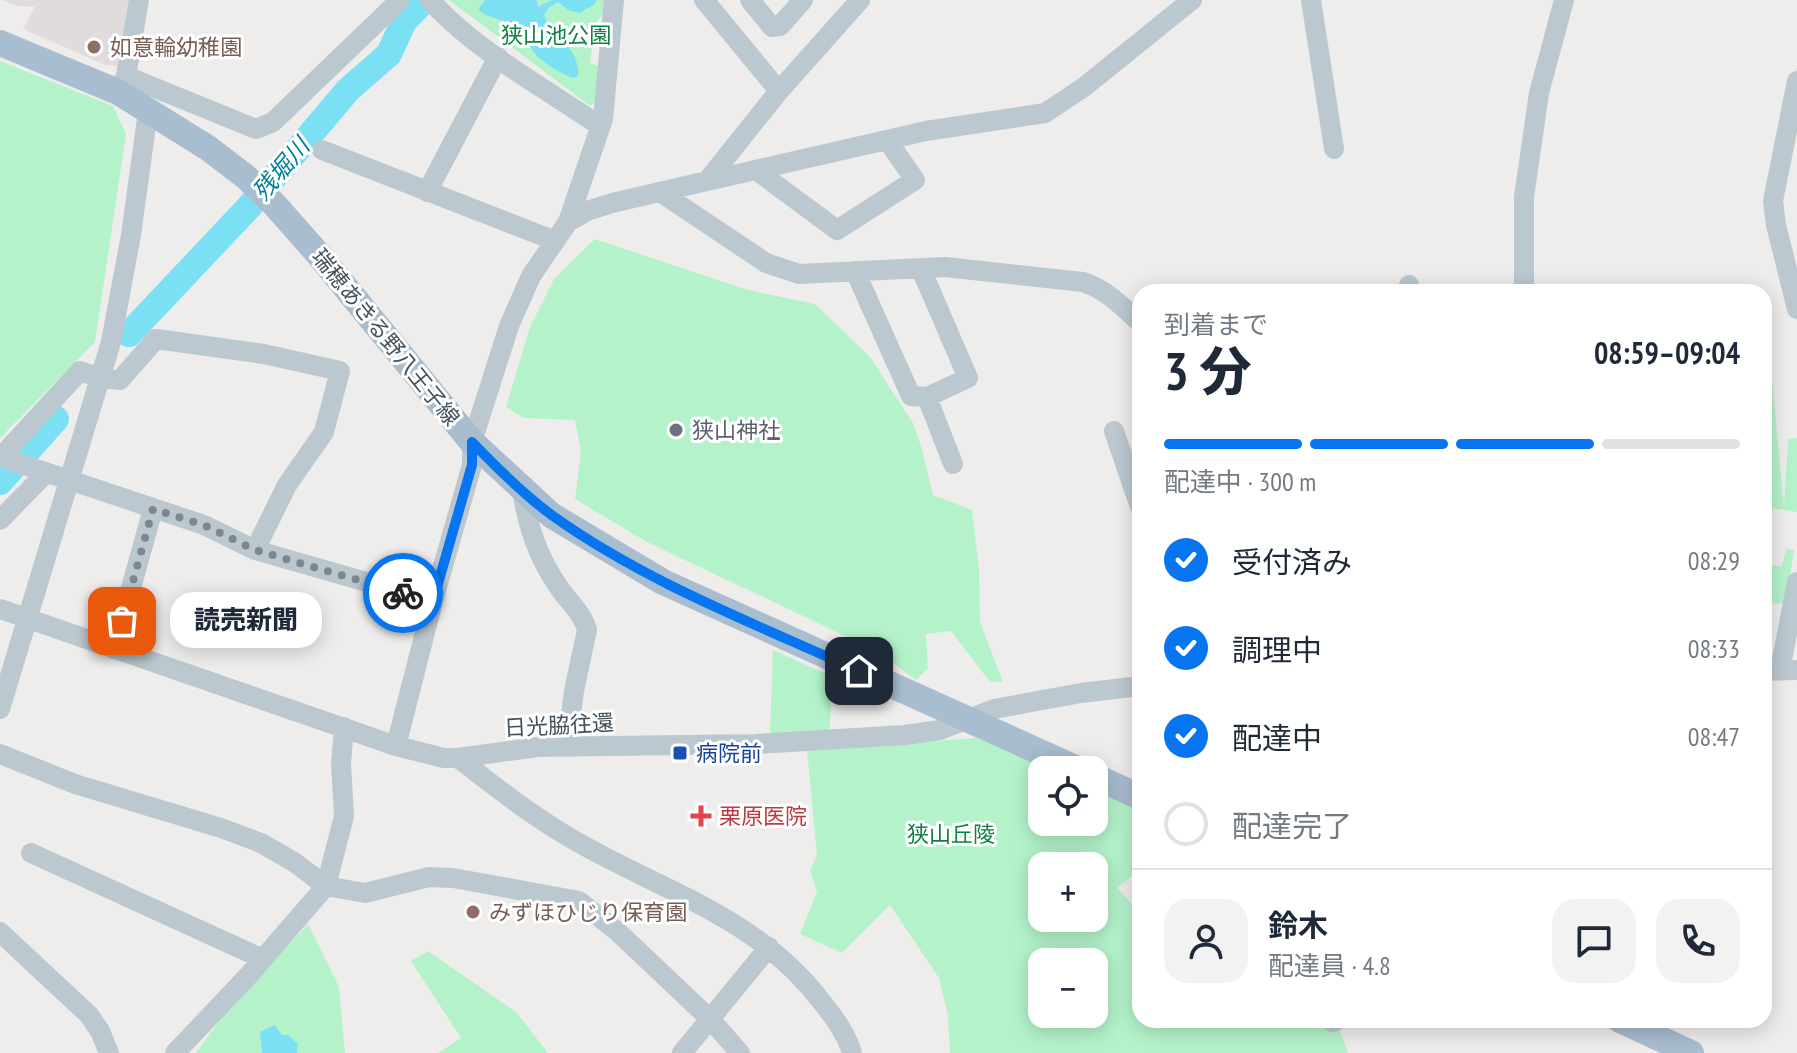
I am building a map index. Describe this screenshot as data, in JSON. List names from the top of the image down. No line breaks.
{"streets":{"main road":["瑞穂あきる野八王子線"],"street":["日光脇往還"]},"crossings":[["瑞穂あきる野八王子線","日光脇往還"]],"water":["残堀川"],"parks":["狭山池公園","狭山丘陵"],"places":{"other":["如意輪幼稚園","狭山神社","読売新聞","みずほひじり保育園"],"transit":["病院前"],"health":["栗原医院"]},"page":{"heading":["3 分","到着まで","08:59–09:04"],"panel":["鈴木","配達員 · 4.8"],"bar":"配達中 · 300 m","list":[["受付済み","08:29"],["調理中","08:33"],["配達中","08:47"],"配達完了"],"bubble":"読売新聞","map_buttons":["+","−"]}}
